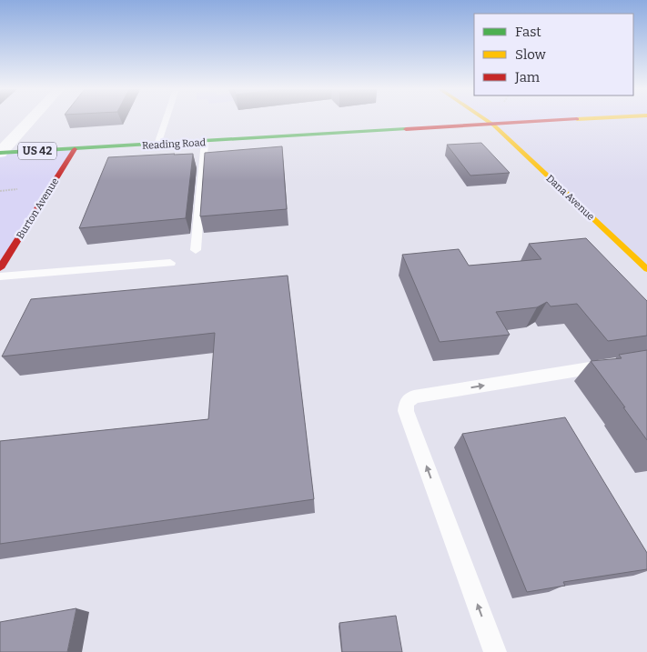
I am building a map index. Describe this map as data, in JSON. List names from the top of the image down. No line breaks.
{"streets":{"main road":["Reading Road","US 42","Dana Avenue","Burton Avenue"]},"crossings":[["Reading Road","Dana Avenue"],["Reading Road","Burton Avenue"]],"legend":["Fast","Slow","Jam"]}
